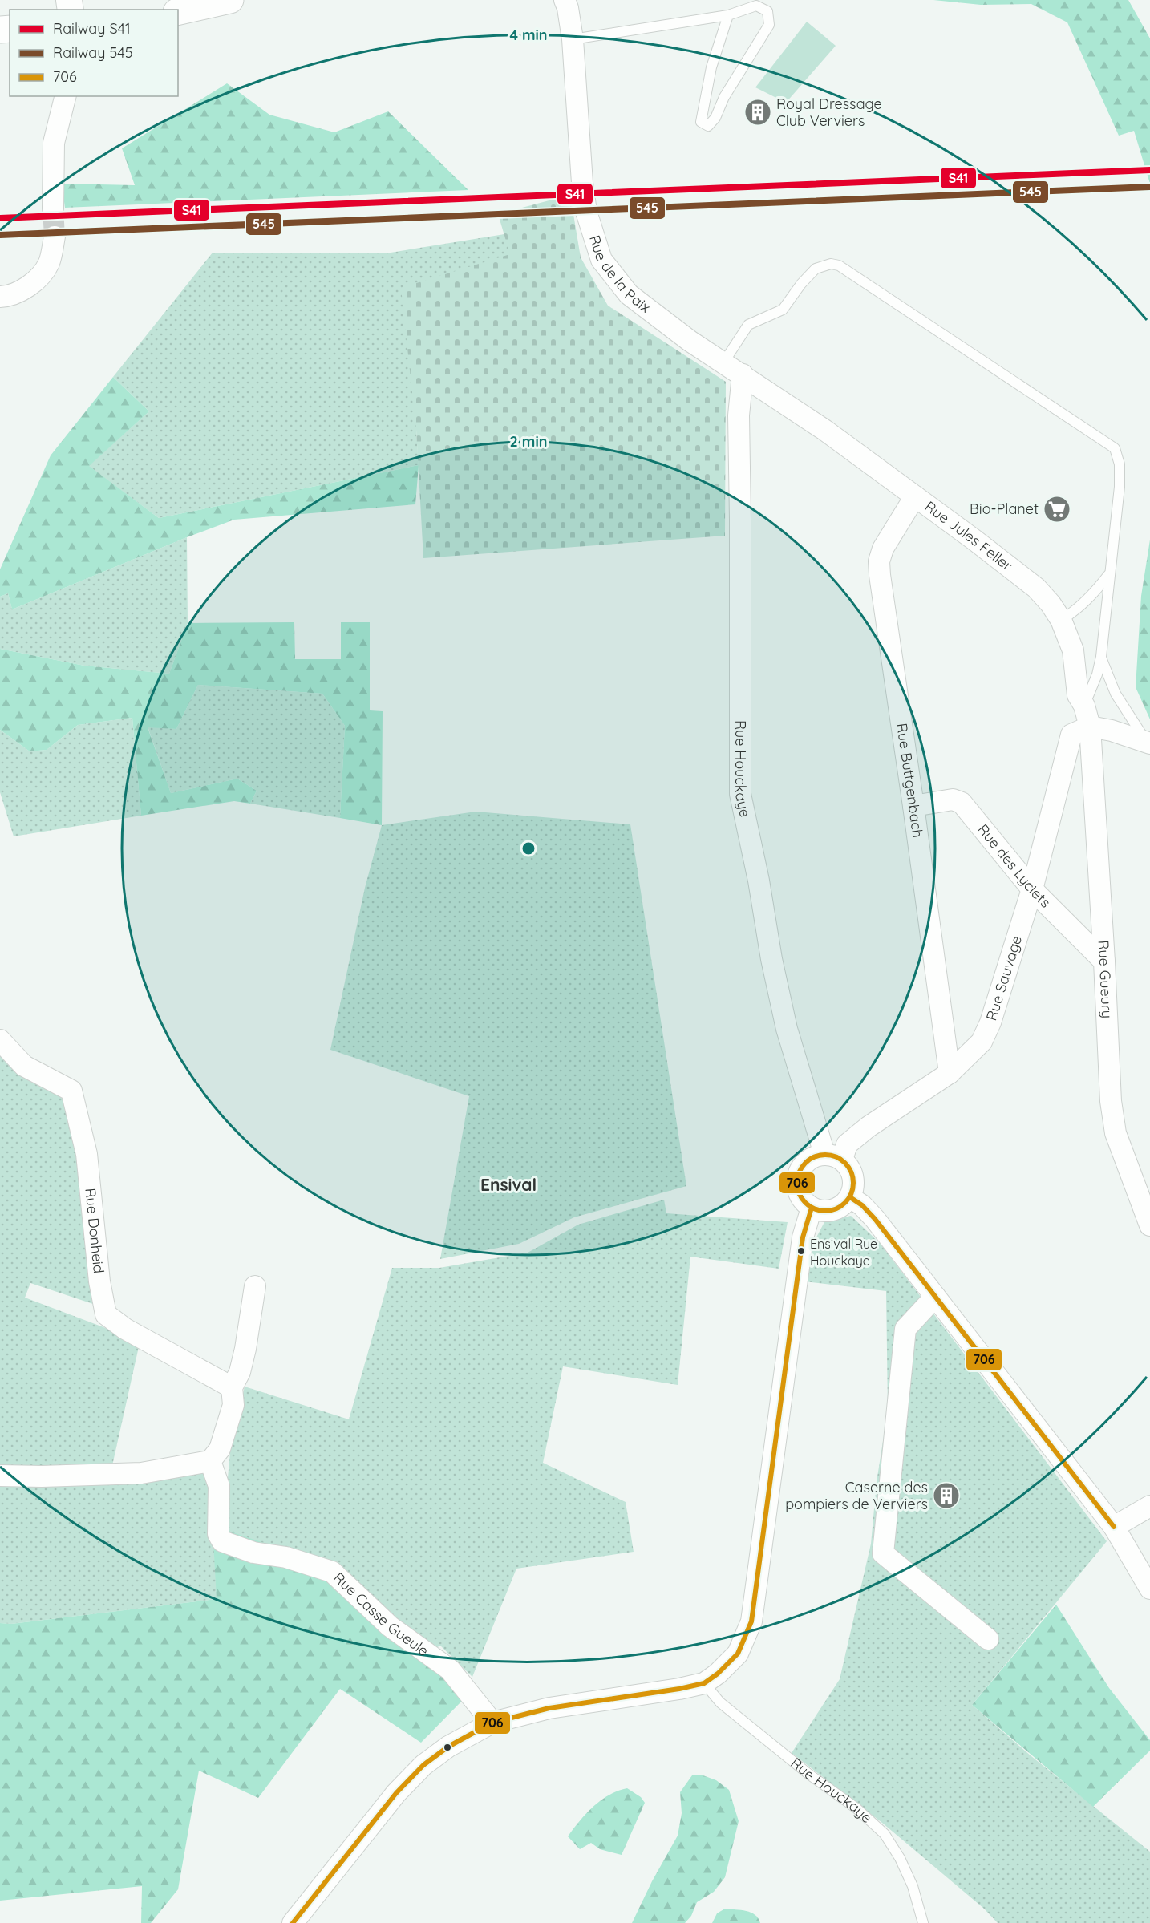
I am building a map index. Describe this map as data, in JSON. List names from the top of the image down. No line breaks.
{"streets":{"street":["Rue de la Paix","Rue Jules Feller","Rue Houckaye","Rue Buttgenbach","Rue des Lyciets","Rue Sauvage","Rue Gueury","Rue Donheid","Rue Casse Gueule"]},"crossings":[["Rue de la Paix","Rue Jules Feller"],["Rue Jules Feller","Rue Houckaye"],["Rue Jules Feller","Rue Buttgenbach"],["Rue Jules Feller","Rue Sauvage"],["Rue Houckaye","Rue Sauvage"],["Rue Buttgenbach","Rue des Lyciets"],["Rue Buttgenbach","Rue Sauvage"],["Rue des Lyciets","Rue Sauvage"],["Rue des Lyciets","Rue Gueury"],["Rue Sauvage","Rue Gueury"]],"districts":["Ensival"],"places":{"building":["Royal Dressage Club Verviers","Caserne des pompiers de Verviers"],"supermarket":["Bio-Planet"],"other":["Ensival Rue Houckaye"]},"lines":["rail line S41","rail line 545","transit line 706"],"legend":["Railway S41","Railway 545","706"],"rings":["4 min","2 min"]}
